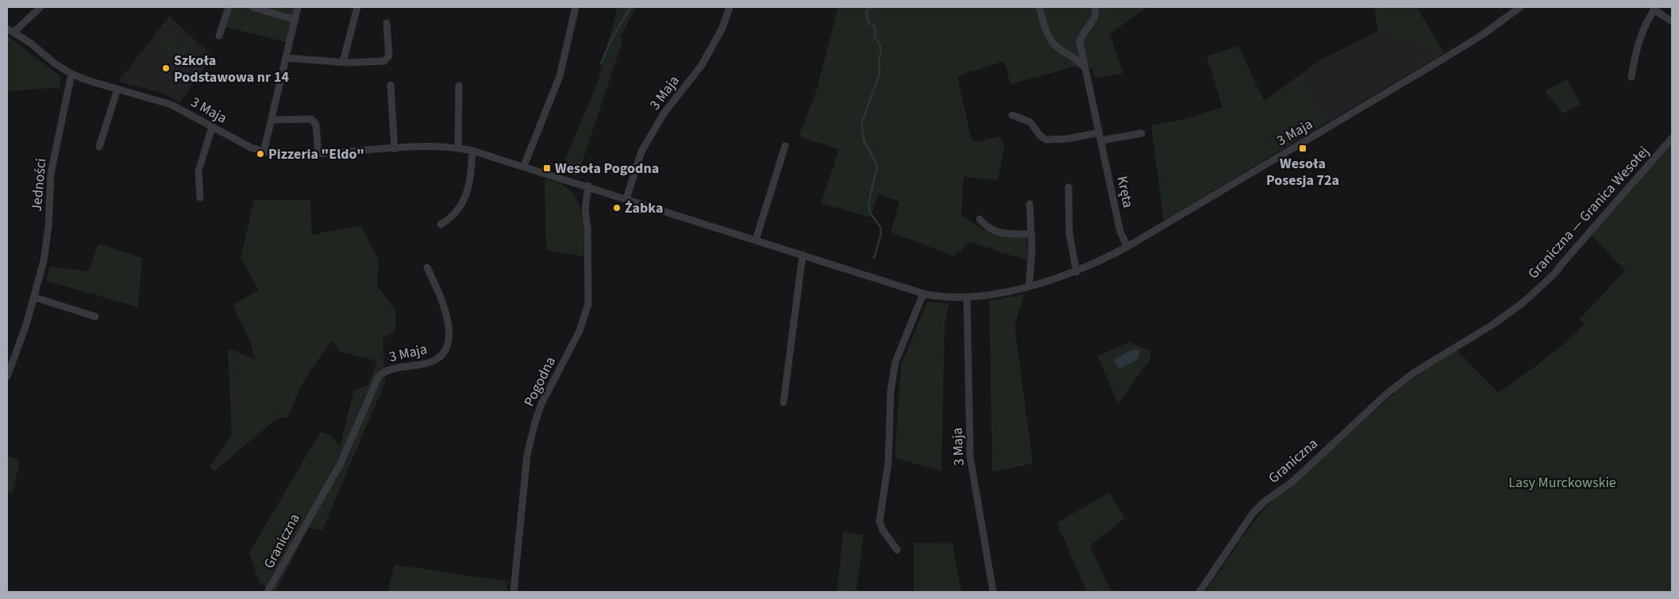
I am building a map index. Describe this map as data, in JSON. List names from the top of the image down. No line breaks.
{"streets":{"street":["3 Maja","Jedności","Kręta","Graniczna — Granica Wesołej","Pogodna","Graniczna"]},"crossings":[["3 Maja","Jedności"],["3 Maja","Kręta"],["3 Maja","Pogodna"],["3 Maja","Graniczna"],["Graniczna — Granica Wesołej","Graniczna"]],"parks":["Lasy Murckowskie"],"places":{"other":["Szkoła Podstawowa nr 14","Pizzeria \"Eldo\"","Żabka"],"transit":["Wesoła Posesja 72a","Wesoła Pogodna"]}}
